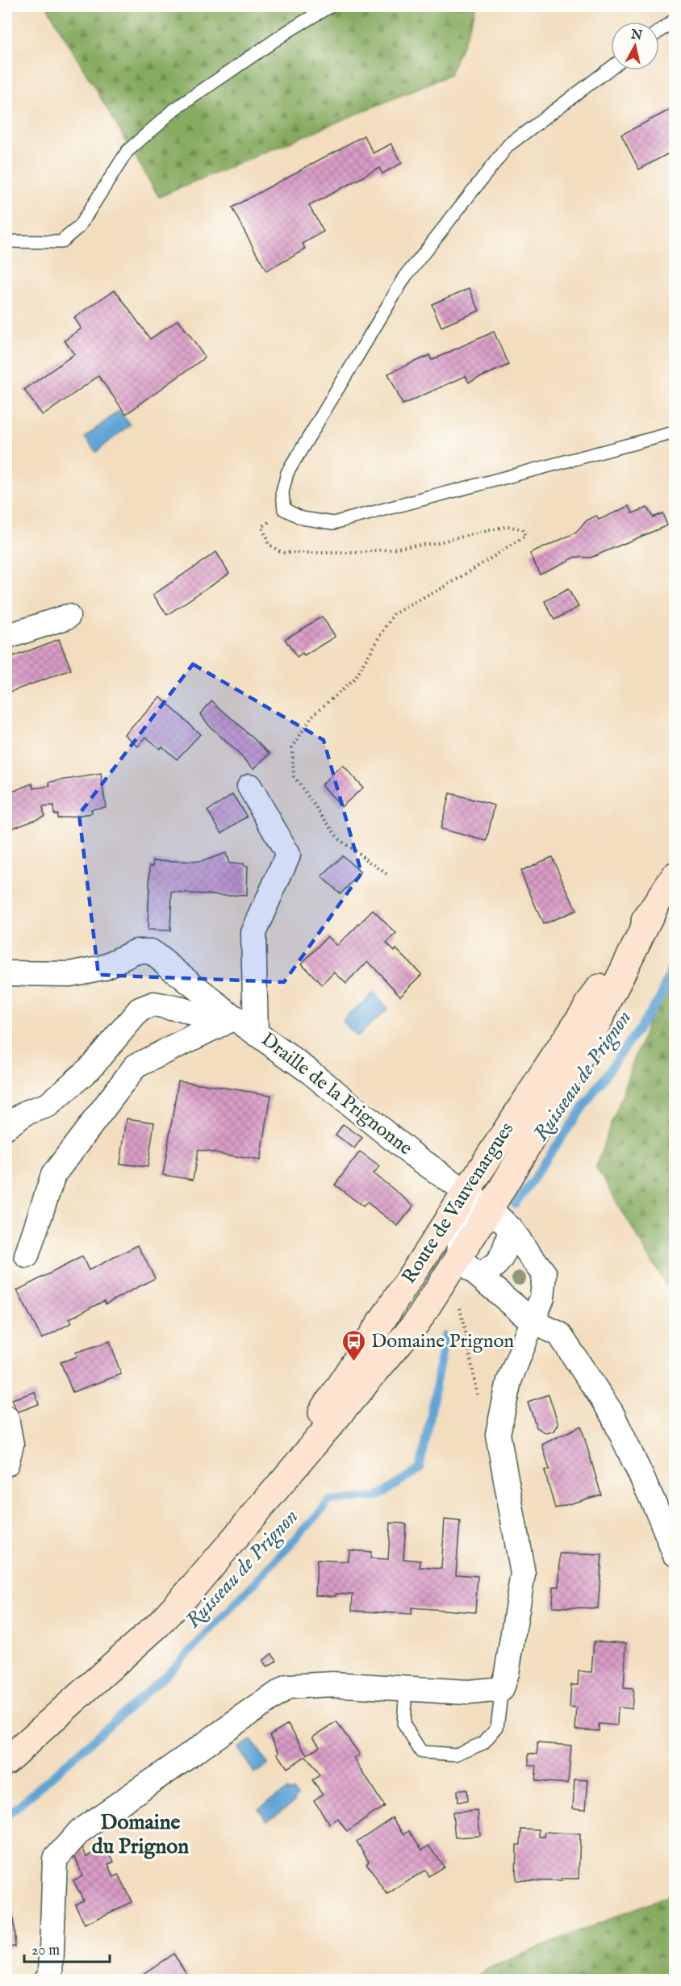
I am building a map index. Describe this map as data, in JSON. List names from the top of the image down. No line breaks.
{"streets":{"main road":["Route de Vauvenargues"],"street":["Draille de la Prignonne"]},"crossings":[["Draille de la Prignonne","Route de Vauvenargues"]],"districts":["Domaine du Prignon"],"water":["Ruisseau de Prignon"],"places":{"bus stop":["Domaine Prignon"]},"scale_bar":"20 m","north":"top"}
